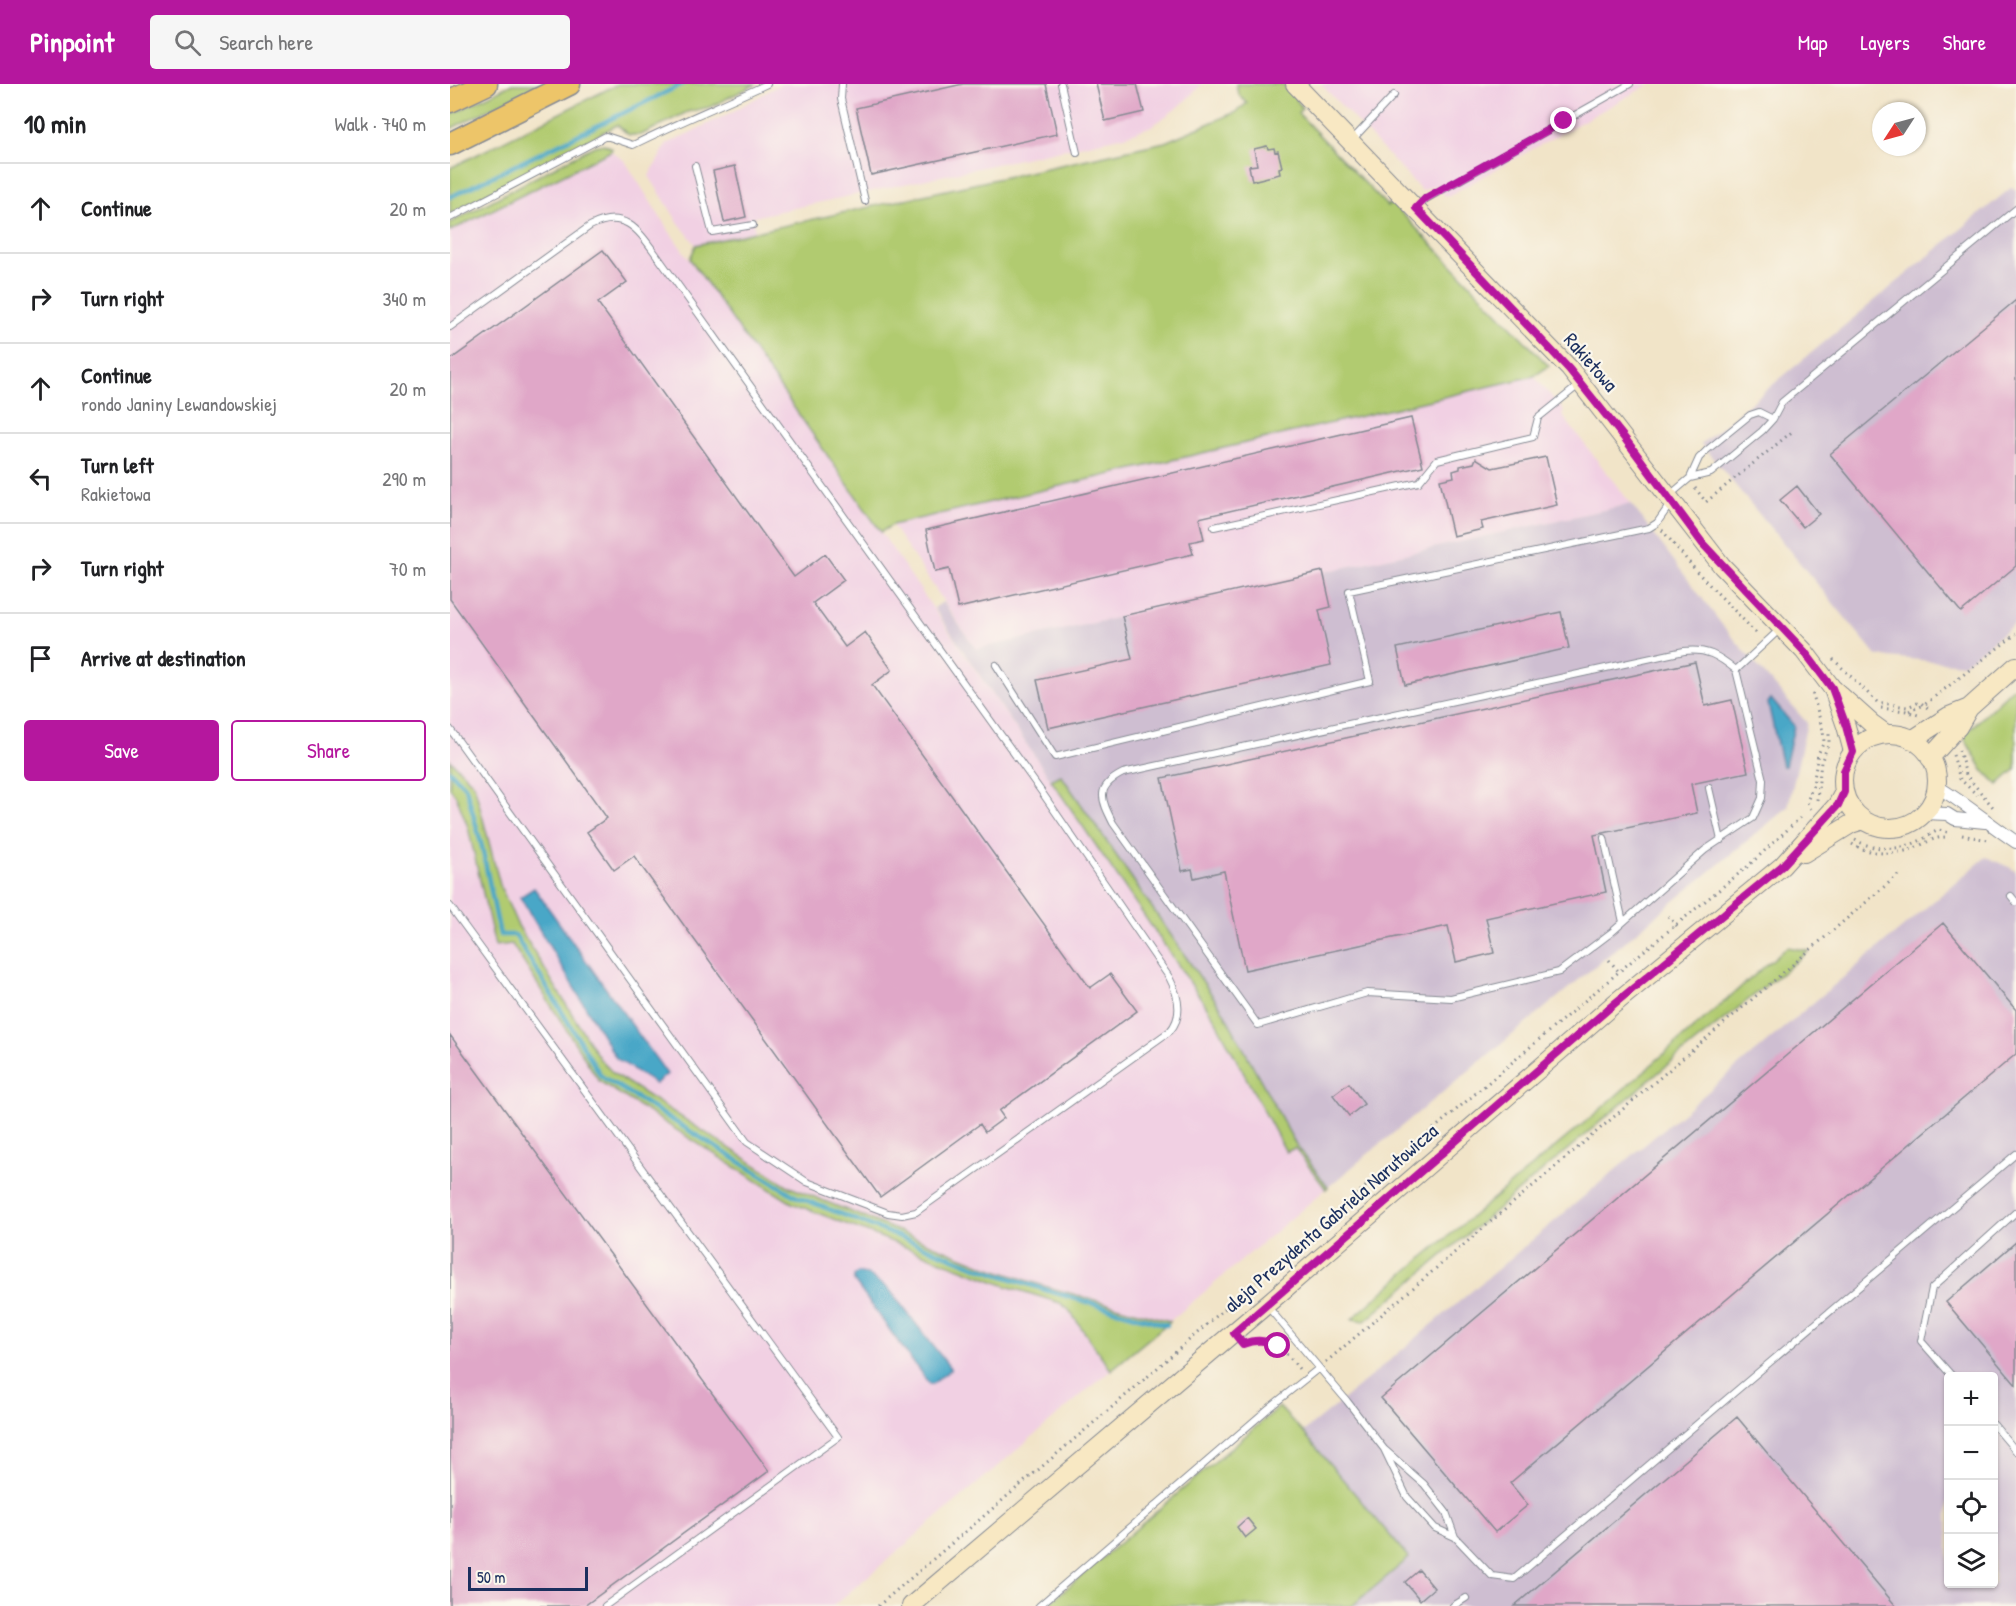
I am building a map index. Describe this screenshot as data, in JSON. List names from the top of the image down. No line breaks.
{"streets":{"street":["Rakietowa","aleja Prezydenta Gabriela Narutowicza"]},"crossings":[["Rakietowa","aleja Prezydenta Gabriela Narutowicza"]],"scale_bar":"50 m","north":"bottom left","page":{"header":"Pinpoint","search":"Search here","nav":["Map","Layers","Share"],"heading":["10 min","Walk · 740 m"],"list":[["Continue","20 m"],["Turn right","340 m"],["Continue","rondo Janiny Lewandowskiej","20 m"],["Turn left","Rakietowa","290 m"],["Turn right","70 m"],"Arrive at destination"],"buttons":["Save","Share"],"map_buttons":["+","−"],"scale":"50 m"}}
